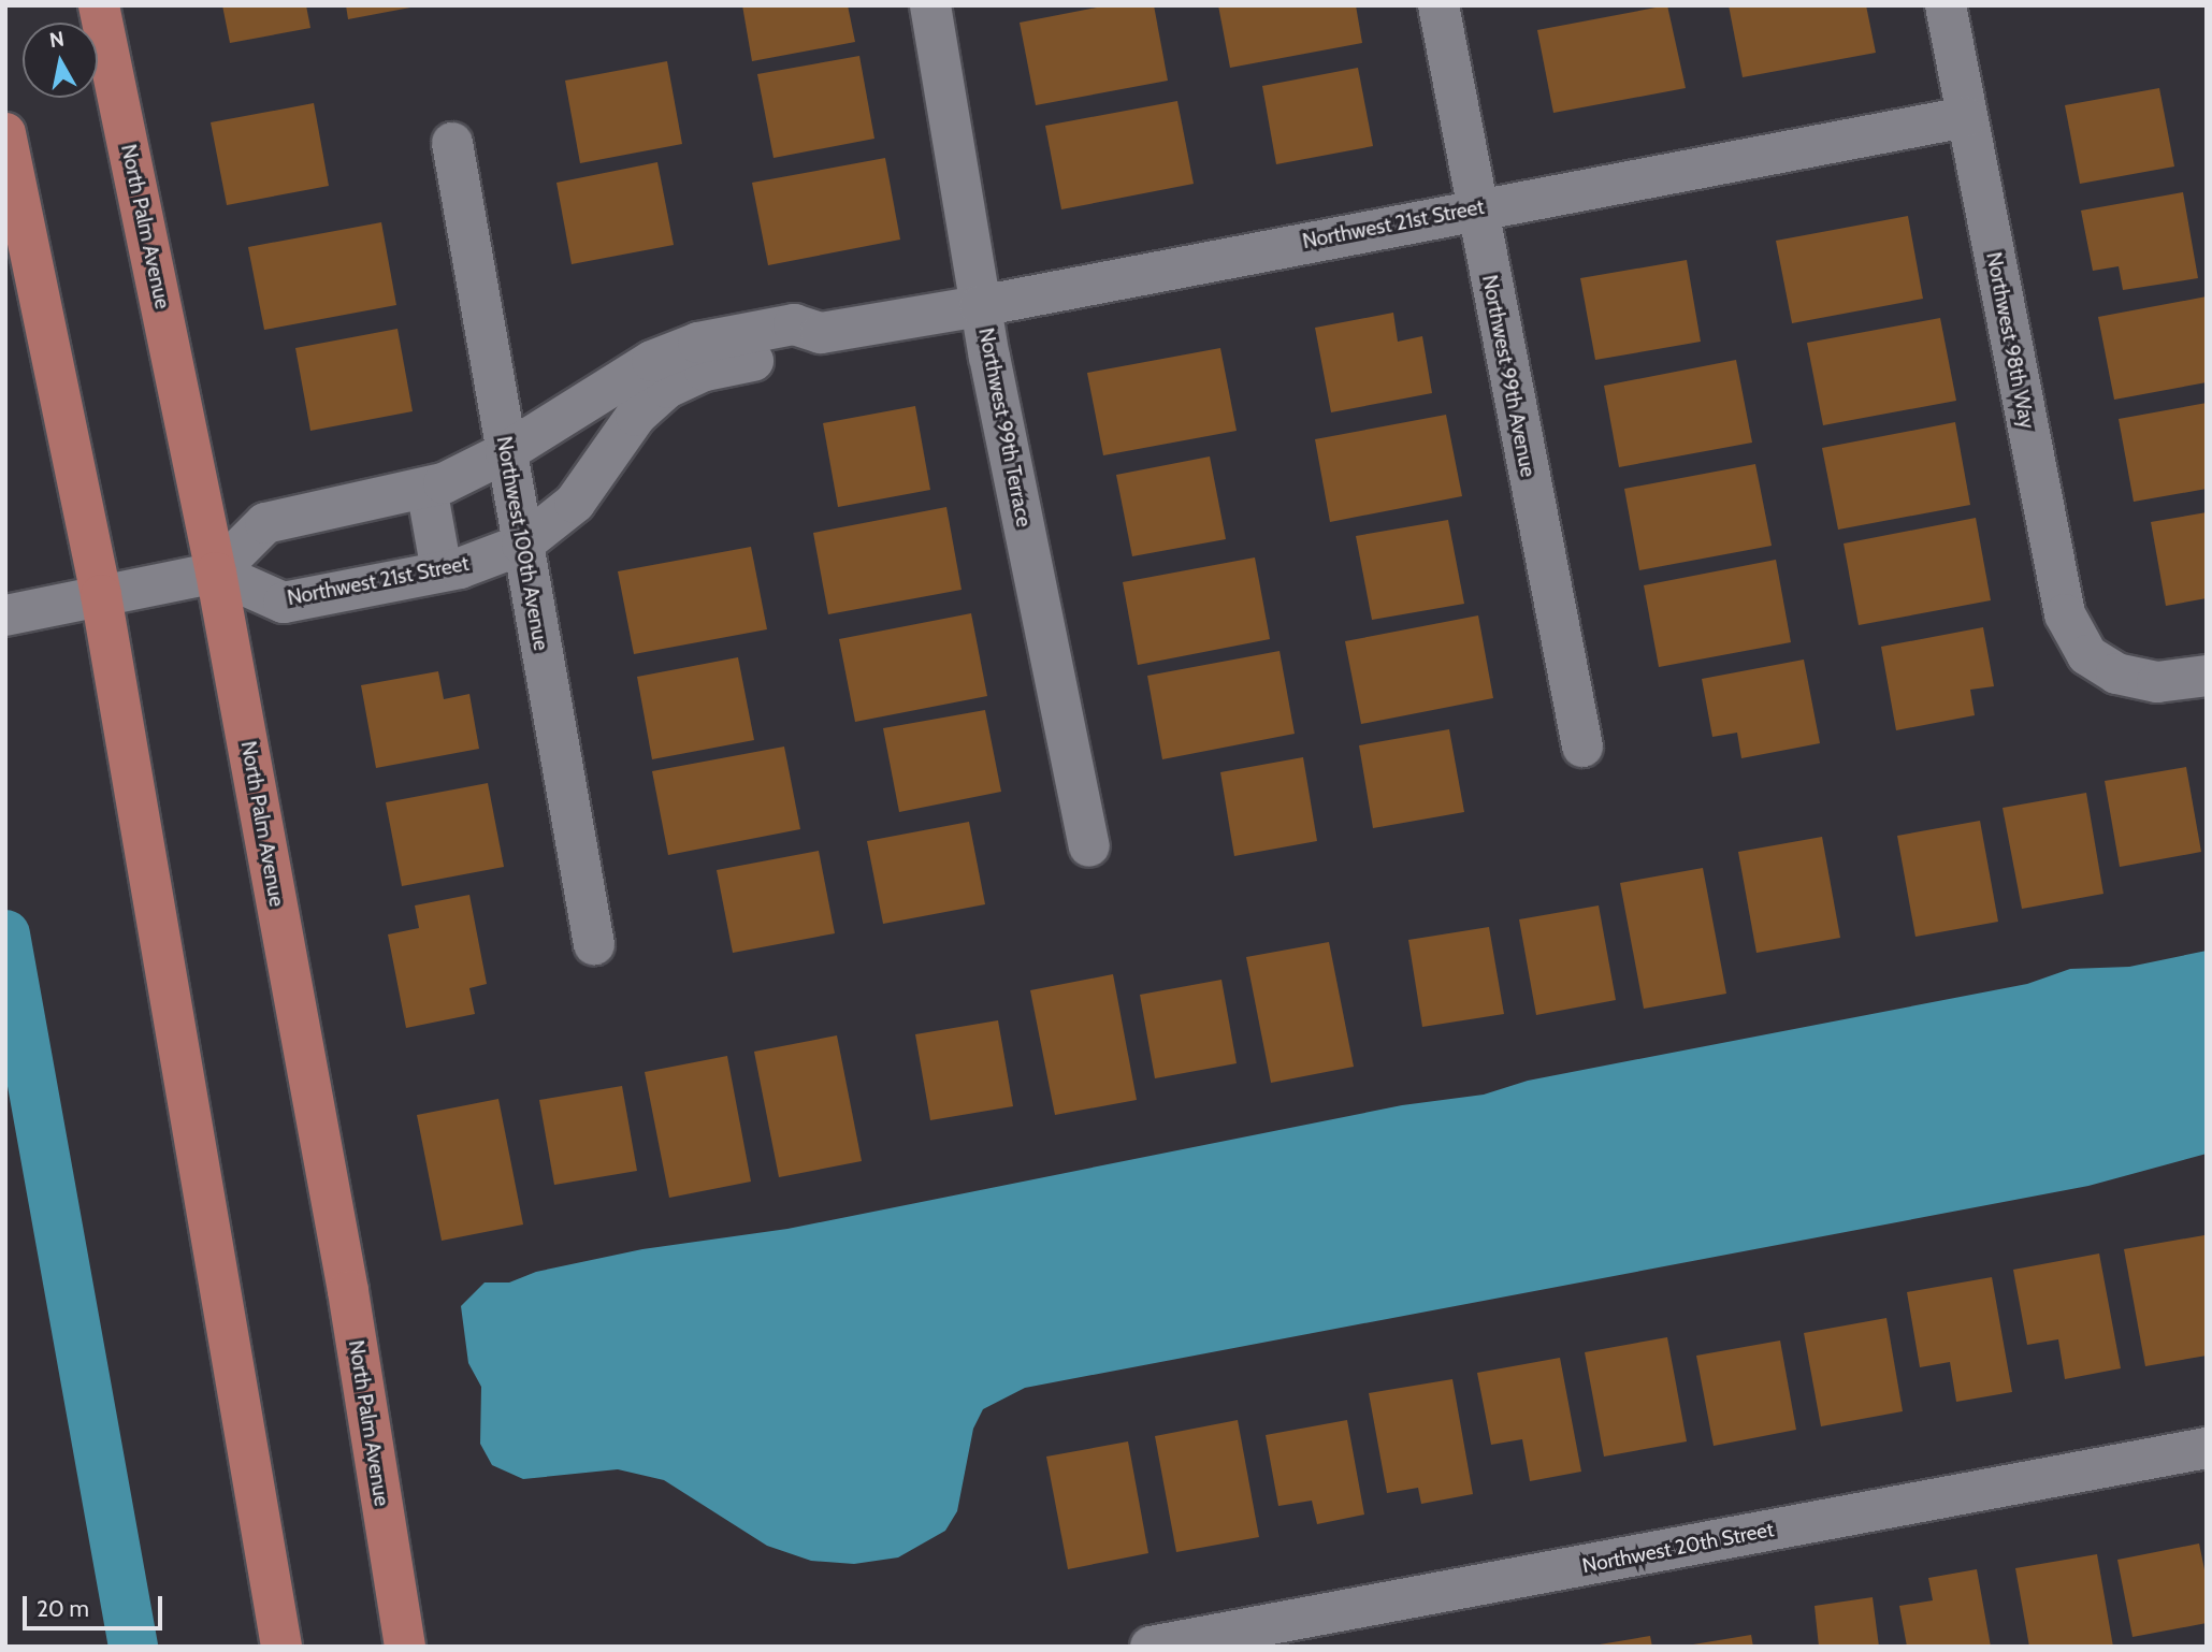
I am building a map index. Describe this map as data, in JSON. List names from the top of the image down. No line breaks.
{"streets":{"main road":["North Palm Avenue"],"street":["Northwest 21st Street","Northwest 98th Way","Northwest 99th Avenue","Northwest 99th Terrace","Northwest 100th Avenue","Northwest 20th Street"]},"crossings":[["Northwest 21st Street","North Palm Avenue"],["Northwest 21st Street","Northwest 98th Way"],["Northwest 21st Street","Northwest 99th Avenue"],["Northwest 21st Street","Northwest 99th Terrace"],["Northwest 21st Street","Northwest 100th Avenue"]],"scale_bar":"20 m","north":"top"}
